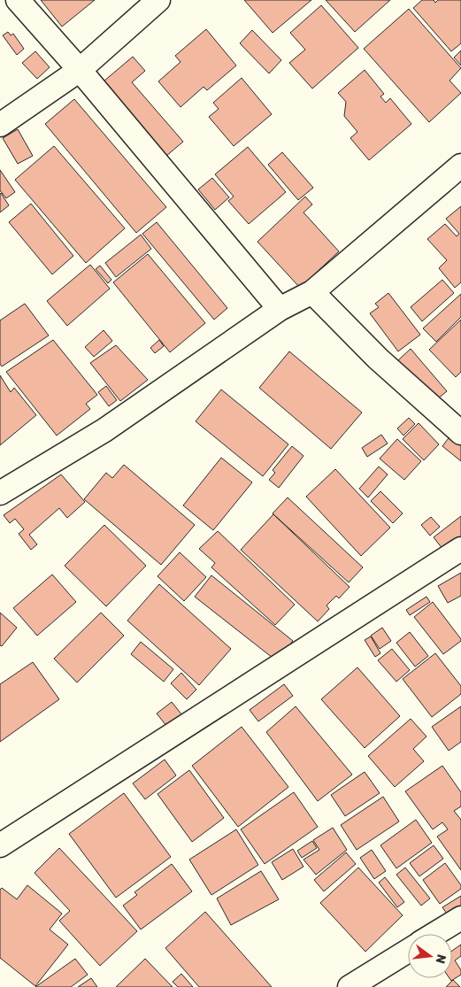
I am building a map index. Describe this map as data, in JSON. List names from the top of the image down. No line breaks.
{"north":"right"}
